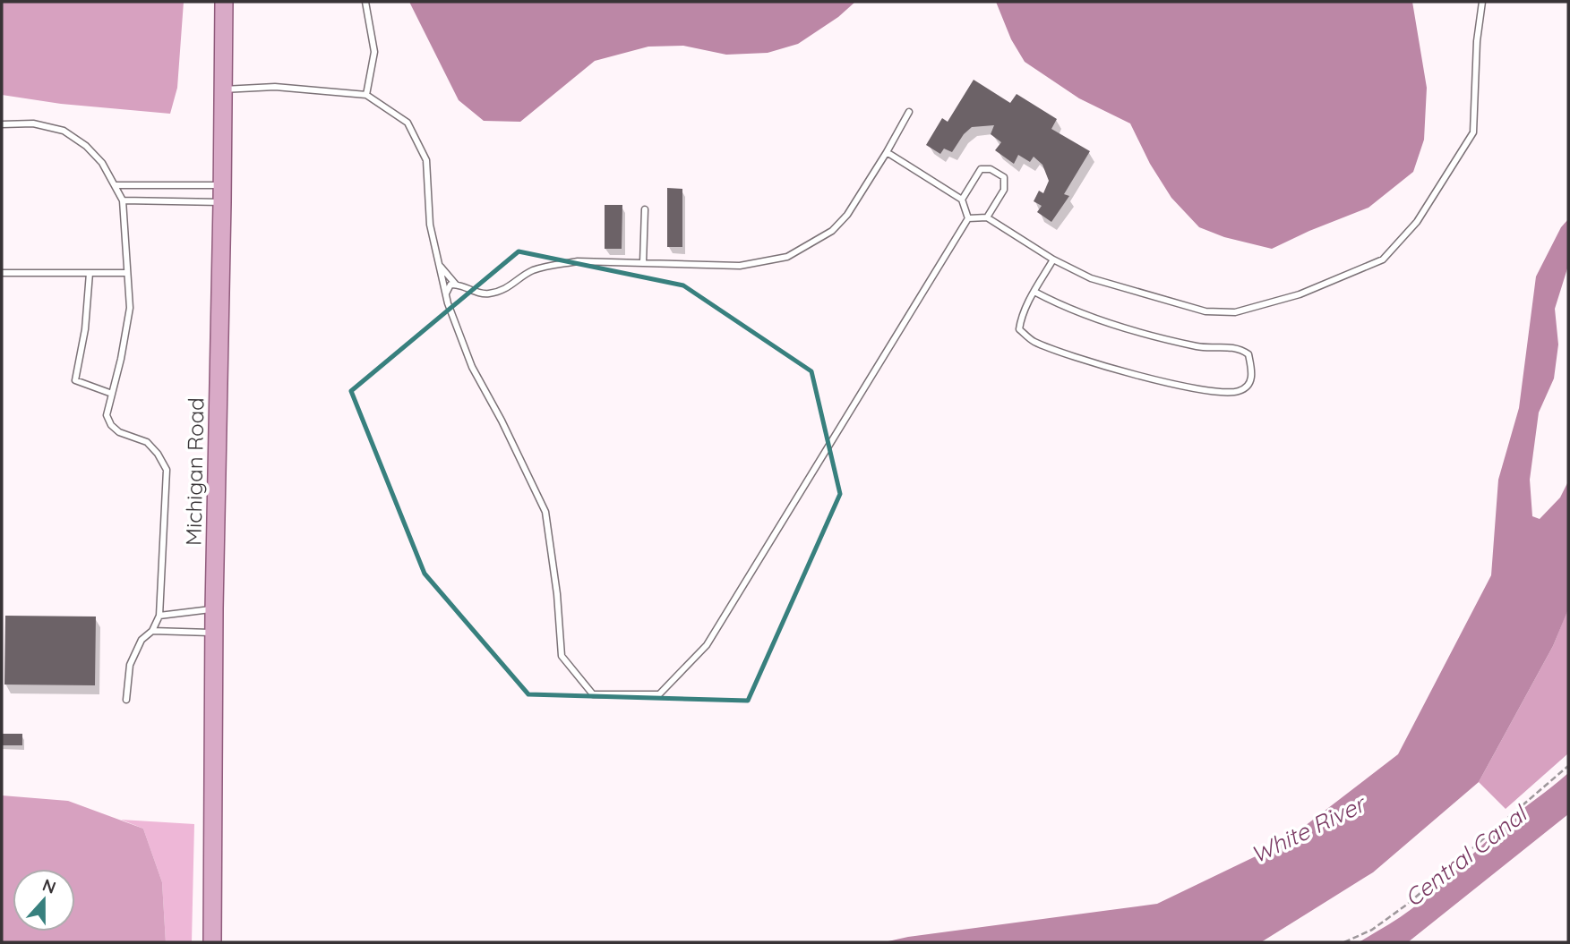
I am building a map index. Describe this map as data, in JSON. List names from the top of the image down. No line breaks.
{"streets":{"main road":["Michigan Road"]},"water":["White River","Central Canal"],"north":"top"}
